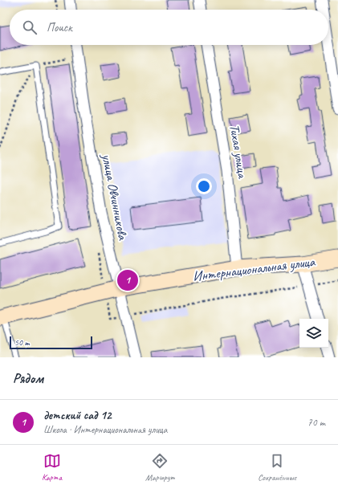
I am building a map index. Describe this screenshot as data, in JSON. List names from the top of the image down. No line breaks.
{"streets":{"main road":["Интернациональная улица"],"street":["Тихая улица","улица Овчинникова"]},"crossings":[["Тихая улица","Интернациональная улица"],["улица Овчинникова","Интернациональная улица"]],"scale_bar":"50 m","page":{"search":"Поиск","pins":"1","scale":"50 m","heading":"Рядом","list":[{"mark":"1","name":"детский сад 12","note":"Школа · Интернациональная улица","value":"70 m"}],"nav":["Карта","Маршрут","Сохранённые"]}}
